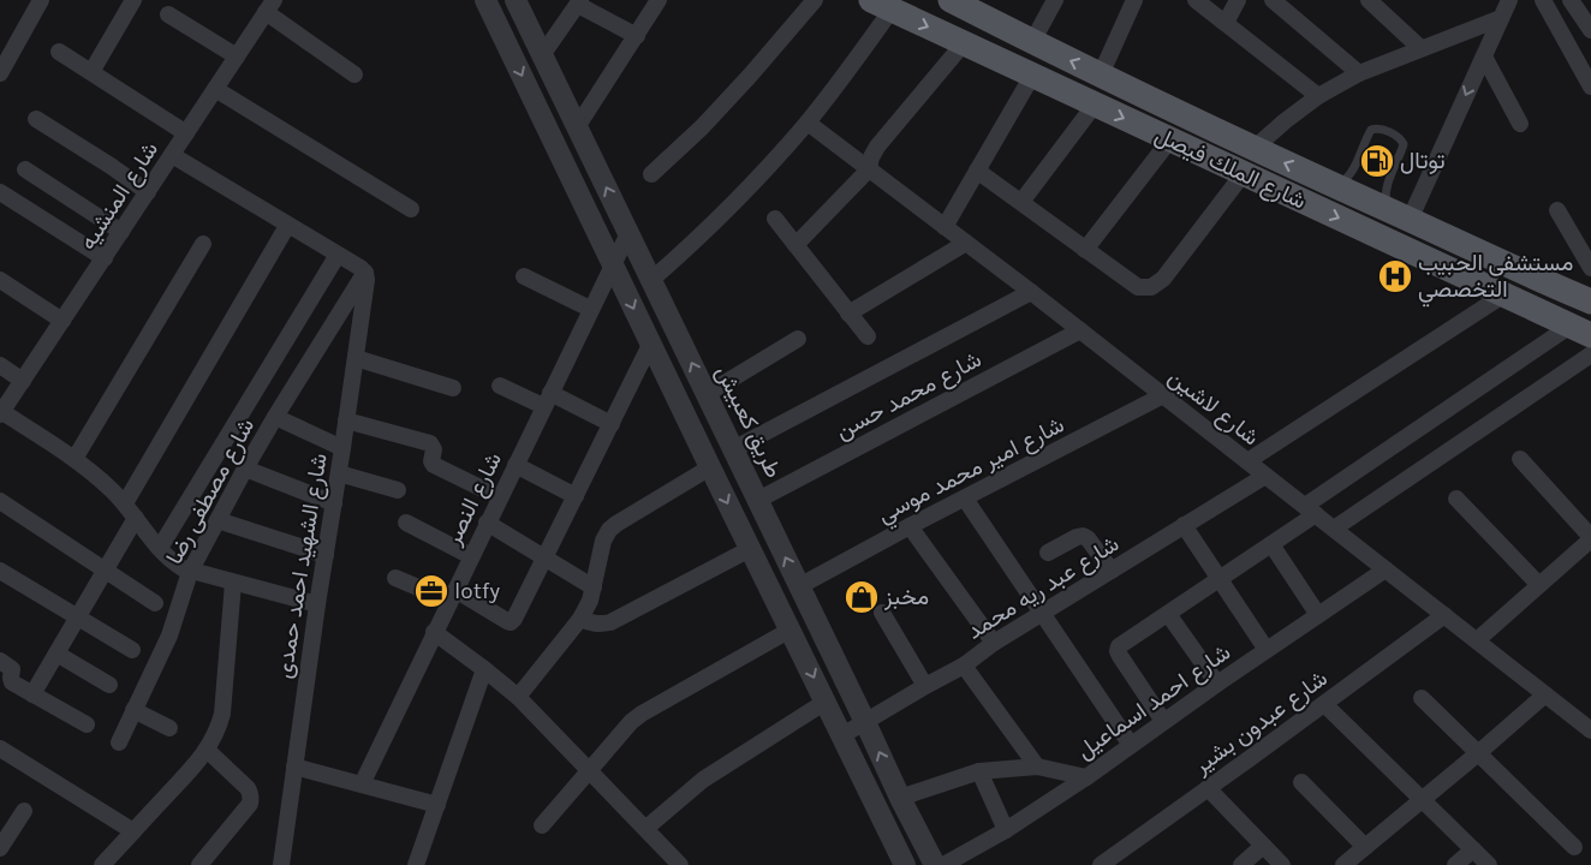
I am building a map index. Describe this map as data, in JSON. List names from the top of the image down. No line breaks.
{"streets":{"main road":["شارع الملك فيصل"],"street":["شارع المنشيه","شارع محمد حسن","شارع لاشين","طريق كعبيش","شارع امير محمد موسي","شارع مصطفى رضا","شارع النصر","شارع الشهيد احمد حمدى","شارع عبد ريه محمد","شارع احمد اسماعيل","شارع عبدون بشير"]},"crossings":[["شارع محمد حسن","شارع لاشين"],["شارع محمد حسن","طريق كعبيش"],["شارع لاشين","شارع امير محمد موسي"],["شارع لاشين","شارع عبد ريه محمد"],["شارع لاشين","شارع احمد اسماعيل"],["شارع لاشين","شارع عبدون بشير"],["طريق كعبيش","شارع امير محمد موسي"],["طريق كعبيش","شارع النصر"],["طريق كعبيش","شارع عبد ريه محمد"],["شارع مصطفى رضا","شارع الشهيد احمد حمدى"]],"places":{"fuel station":["توتال"],"hospital":["مستشفى الحبيب التخصصي"],"office":["lotfy"],"shop":["مخبز"]}}
